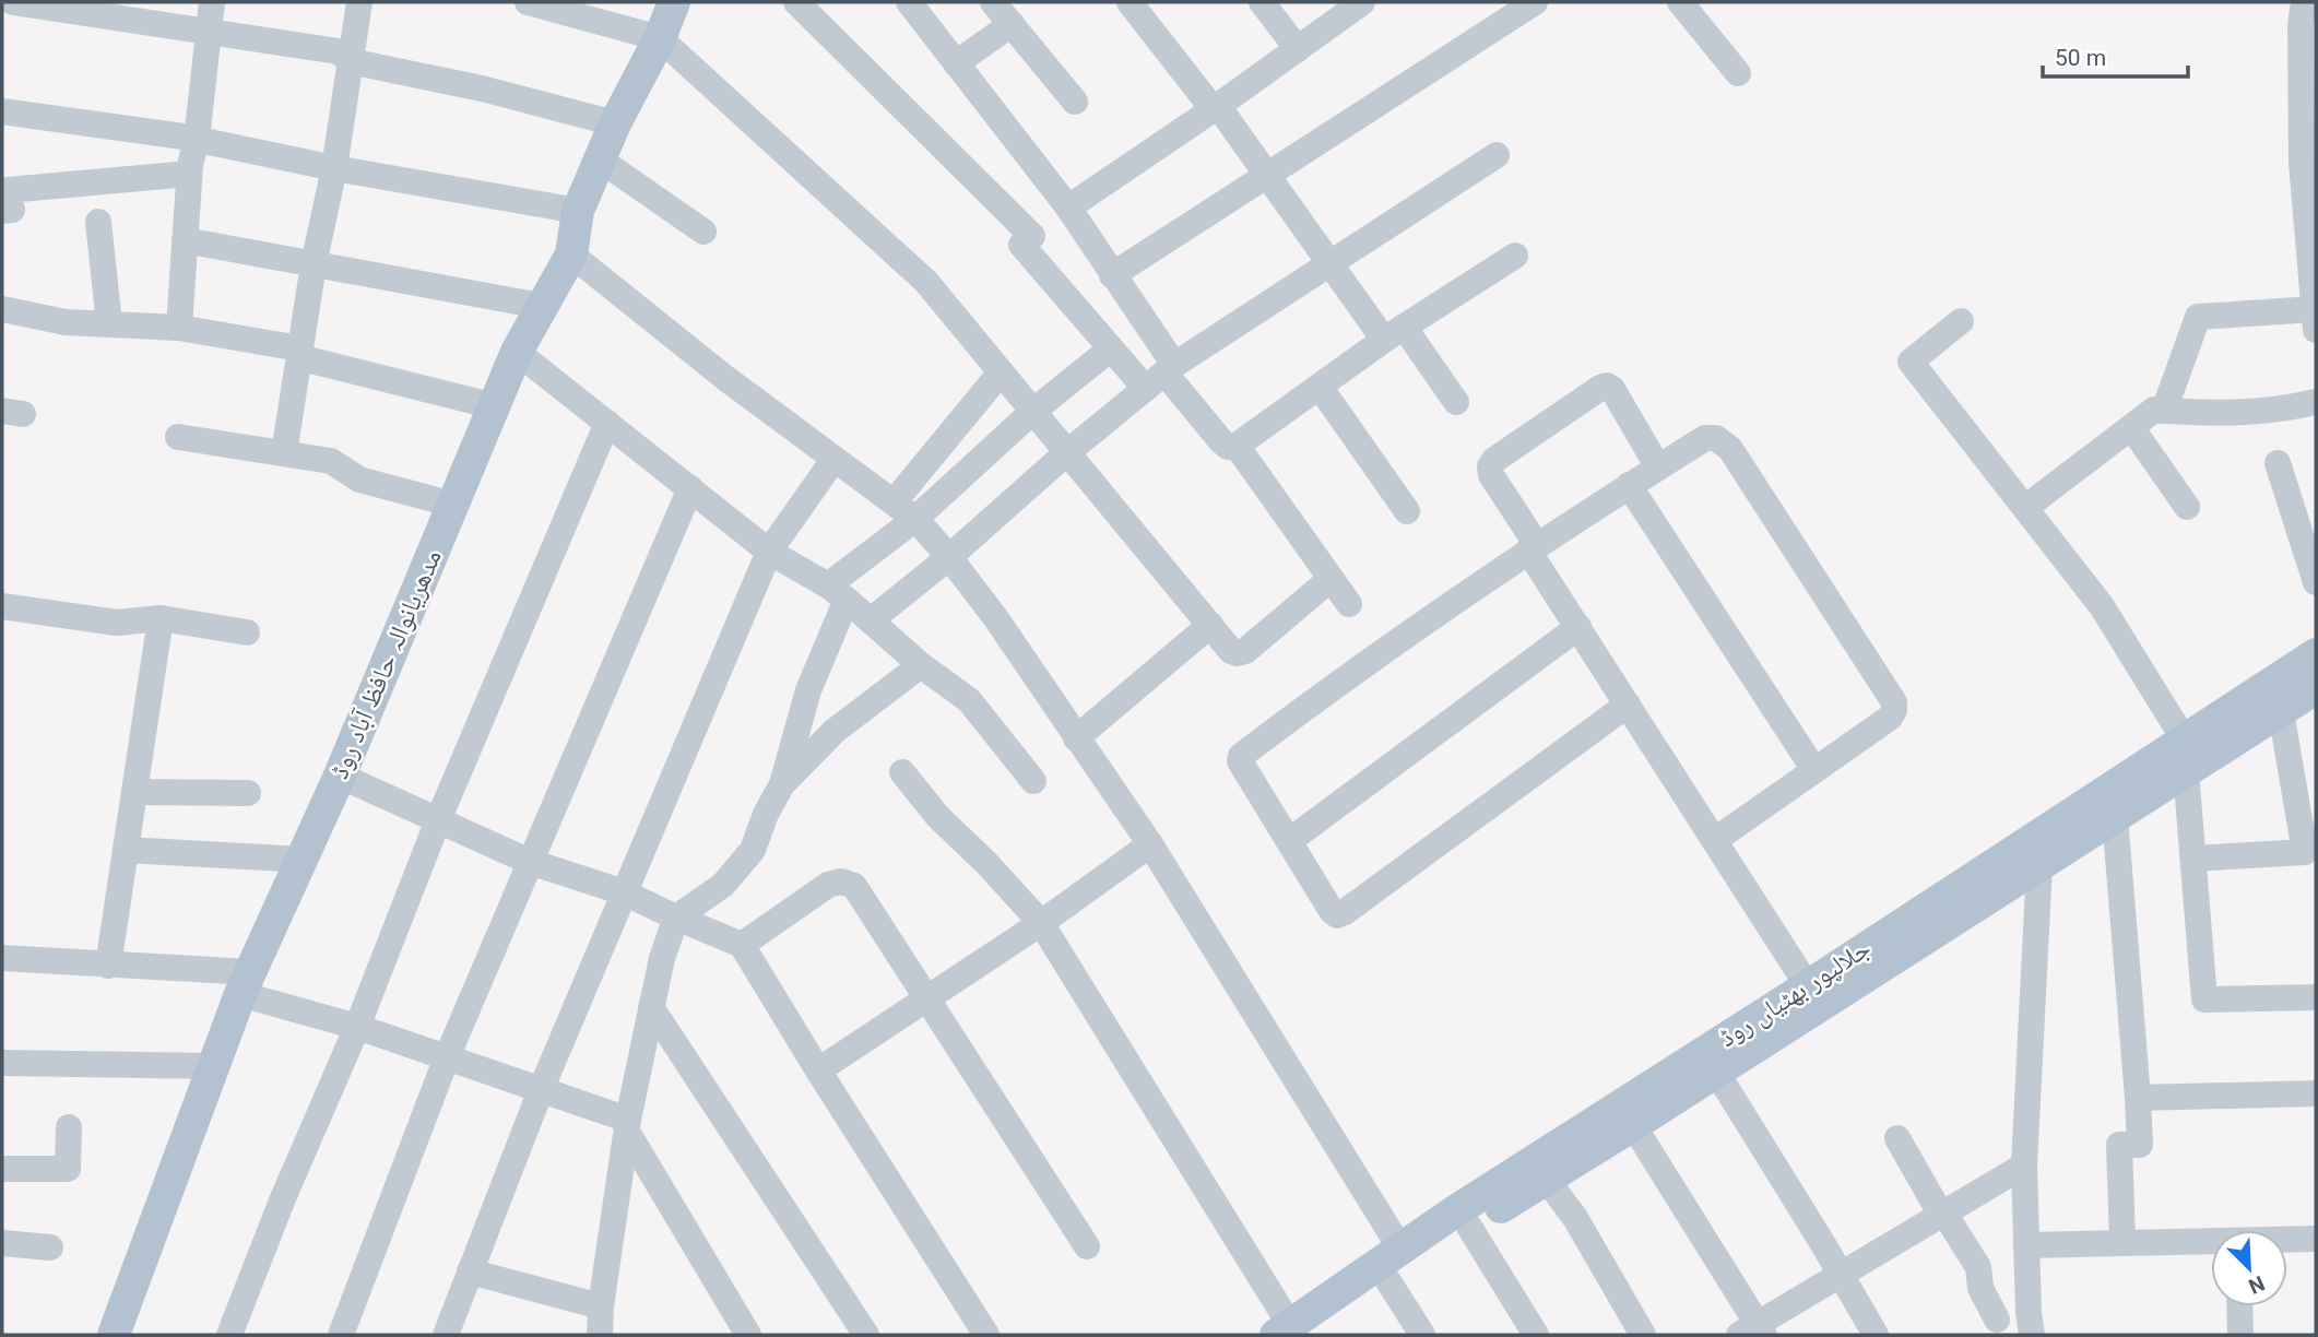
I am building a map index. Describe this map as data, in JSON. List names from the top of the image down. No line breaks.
{"streets":{"main road":["مدھریانوالہ حافظ آباد روڈ","جلالپور بھٹیاں روڈ"]},"scale_bar":"50 m","north":"bottom right"}
